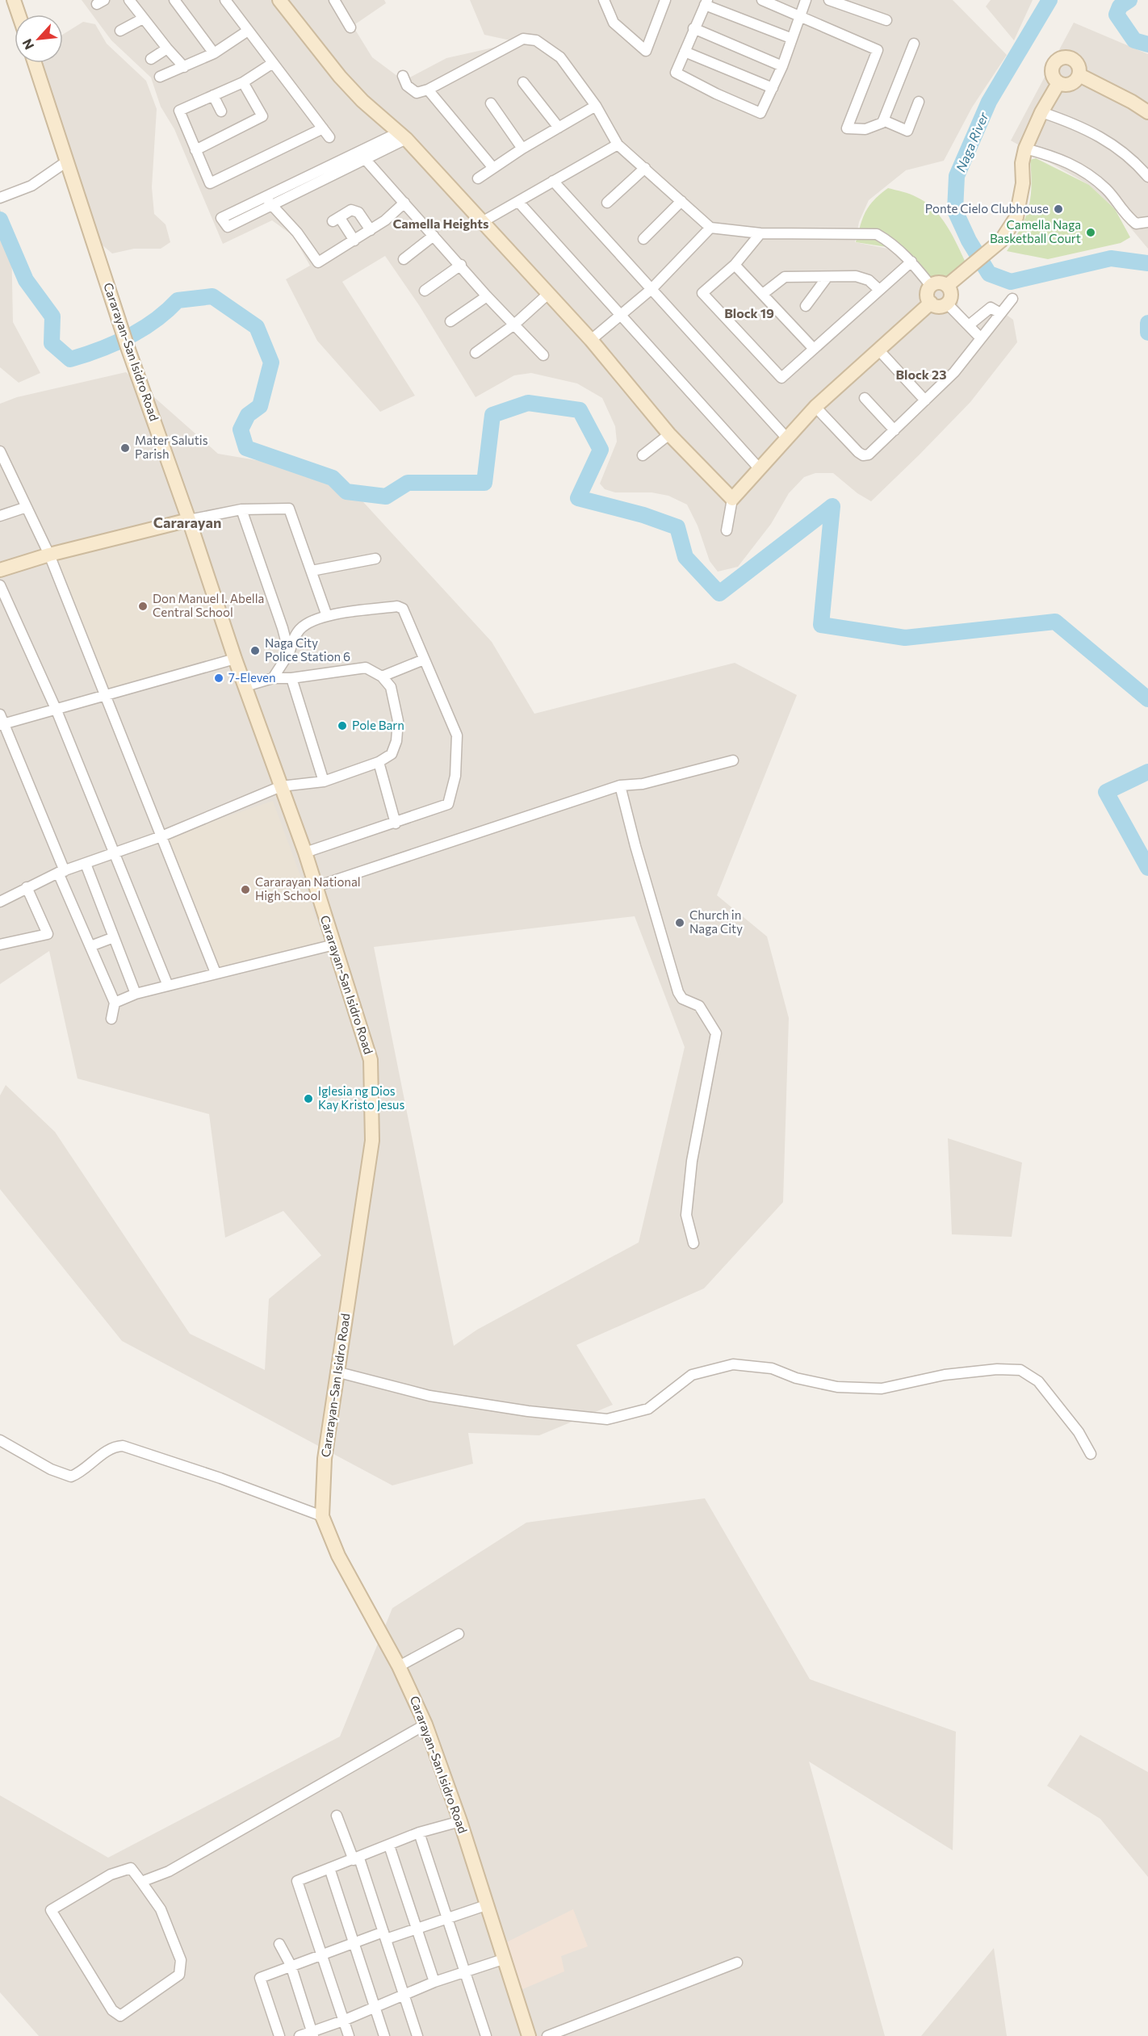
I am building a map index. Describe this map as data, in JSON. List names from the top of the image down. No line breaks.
{"streets":{"main road":["Cararayan-San Isidro Road"]},"districts":["Camella Heights","Block 19","Block 23","Cararayan"],"water":["Naga River"],"places":["Ponte Cielo Clubhouse","Camella Naga Basketball Court","Mater Salutis Parish","Don Manuel I. Abella Central School","Naga City Police Station 6","7-Eleven","Pole Barn","Cararayan National High School","Church in Naga City","Iglesia ng Dios Kay Kristo Jesus"],"north":"bottom left"}
